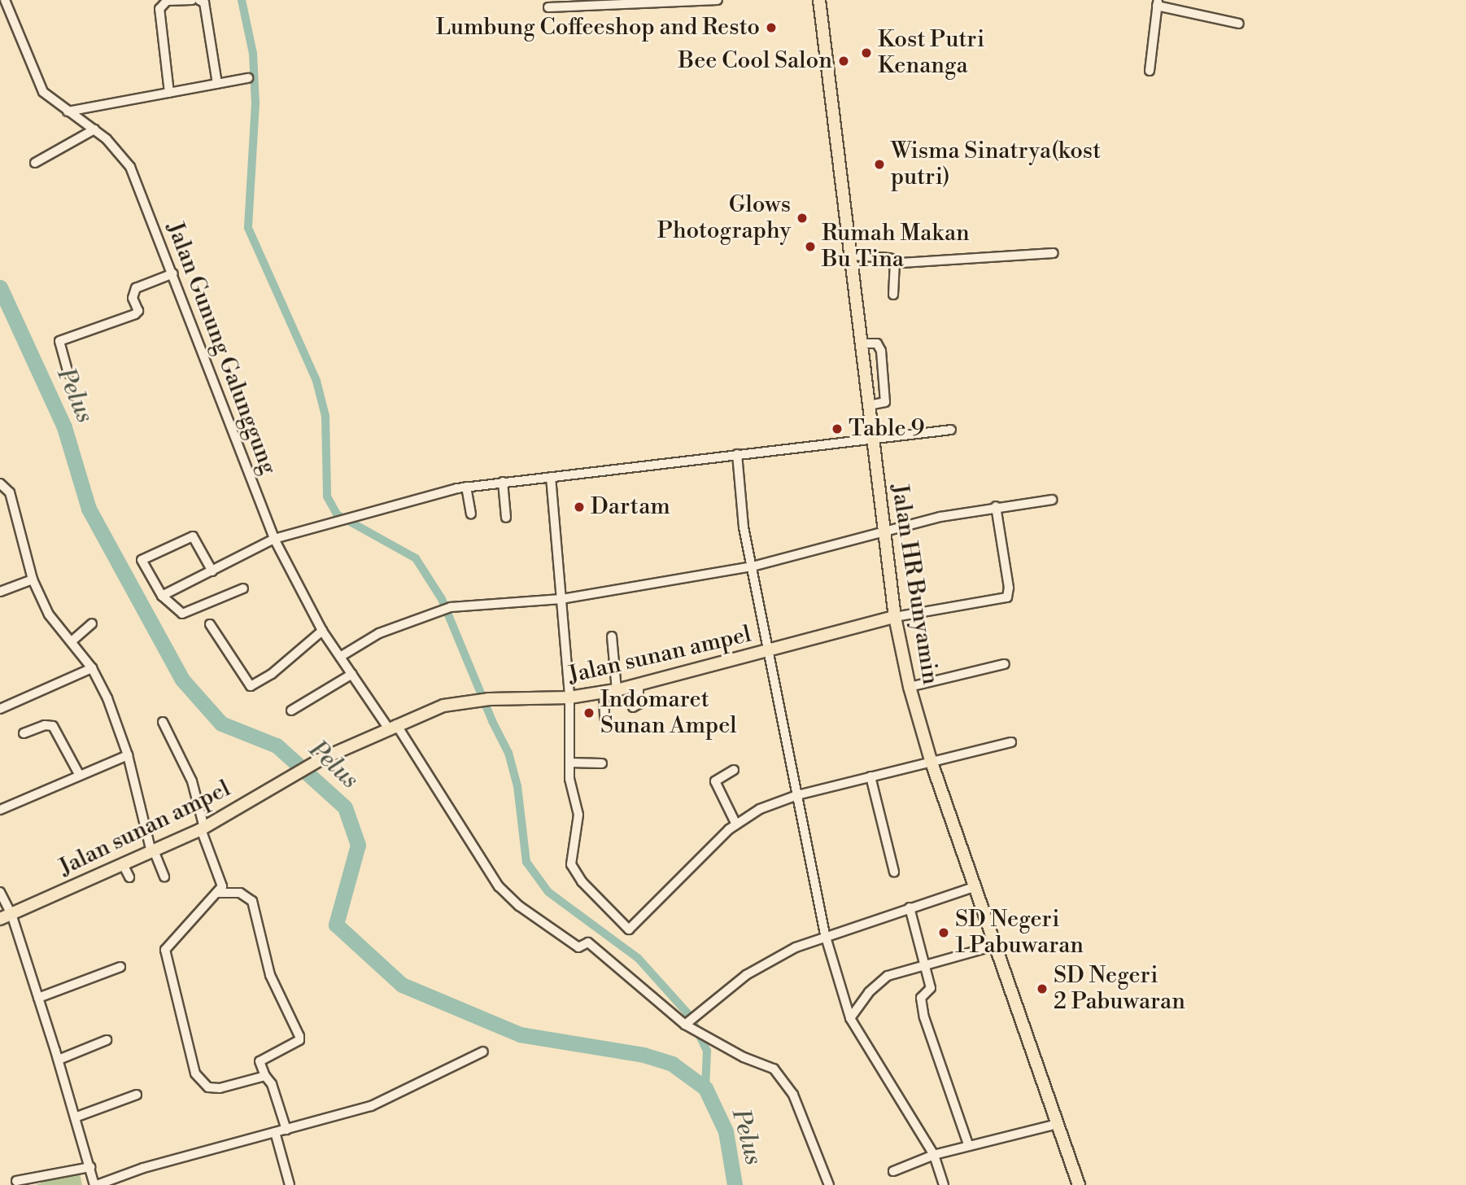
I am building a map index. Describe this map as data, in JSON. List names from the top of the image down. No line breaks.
{"streets":{"main road":["Jalan HR Bunyamin","Jalan sunan ampel"],"street":["Jalan Gunung Galunggung"]},"crossings":[["Jalan Gunung Galunggung","Jalan sunan ampel"],["Jalan HR Bunyamin","Jalan sunan ampel"]],"water":["Pelus"],"places":["Lumbung Coffeeshop and Resto","Kost Putri Kenanga","Bee Cool Salon","Wisma Sinatrya(kost putri)","Glows Photography","Rumah Makan Bu Tina","Table 9","Dartam","Indomaret Sunan Ampel","SD Negeri 1 Pabuwaran","SD Negeri 2 Pabuwaran"]}
